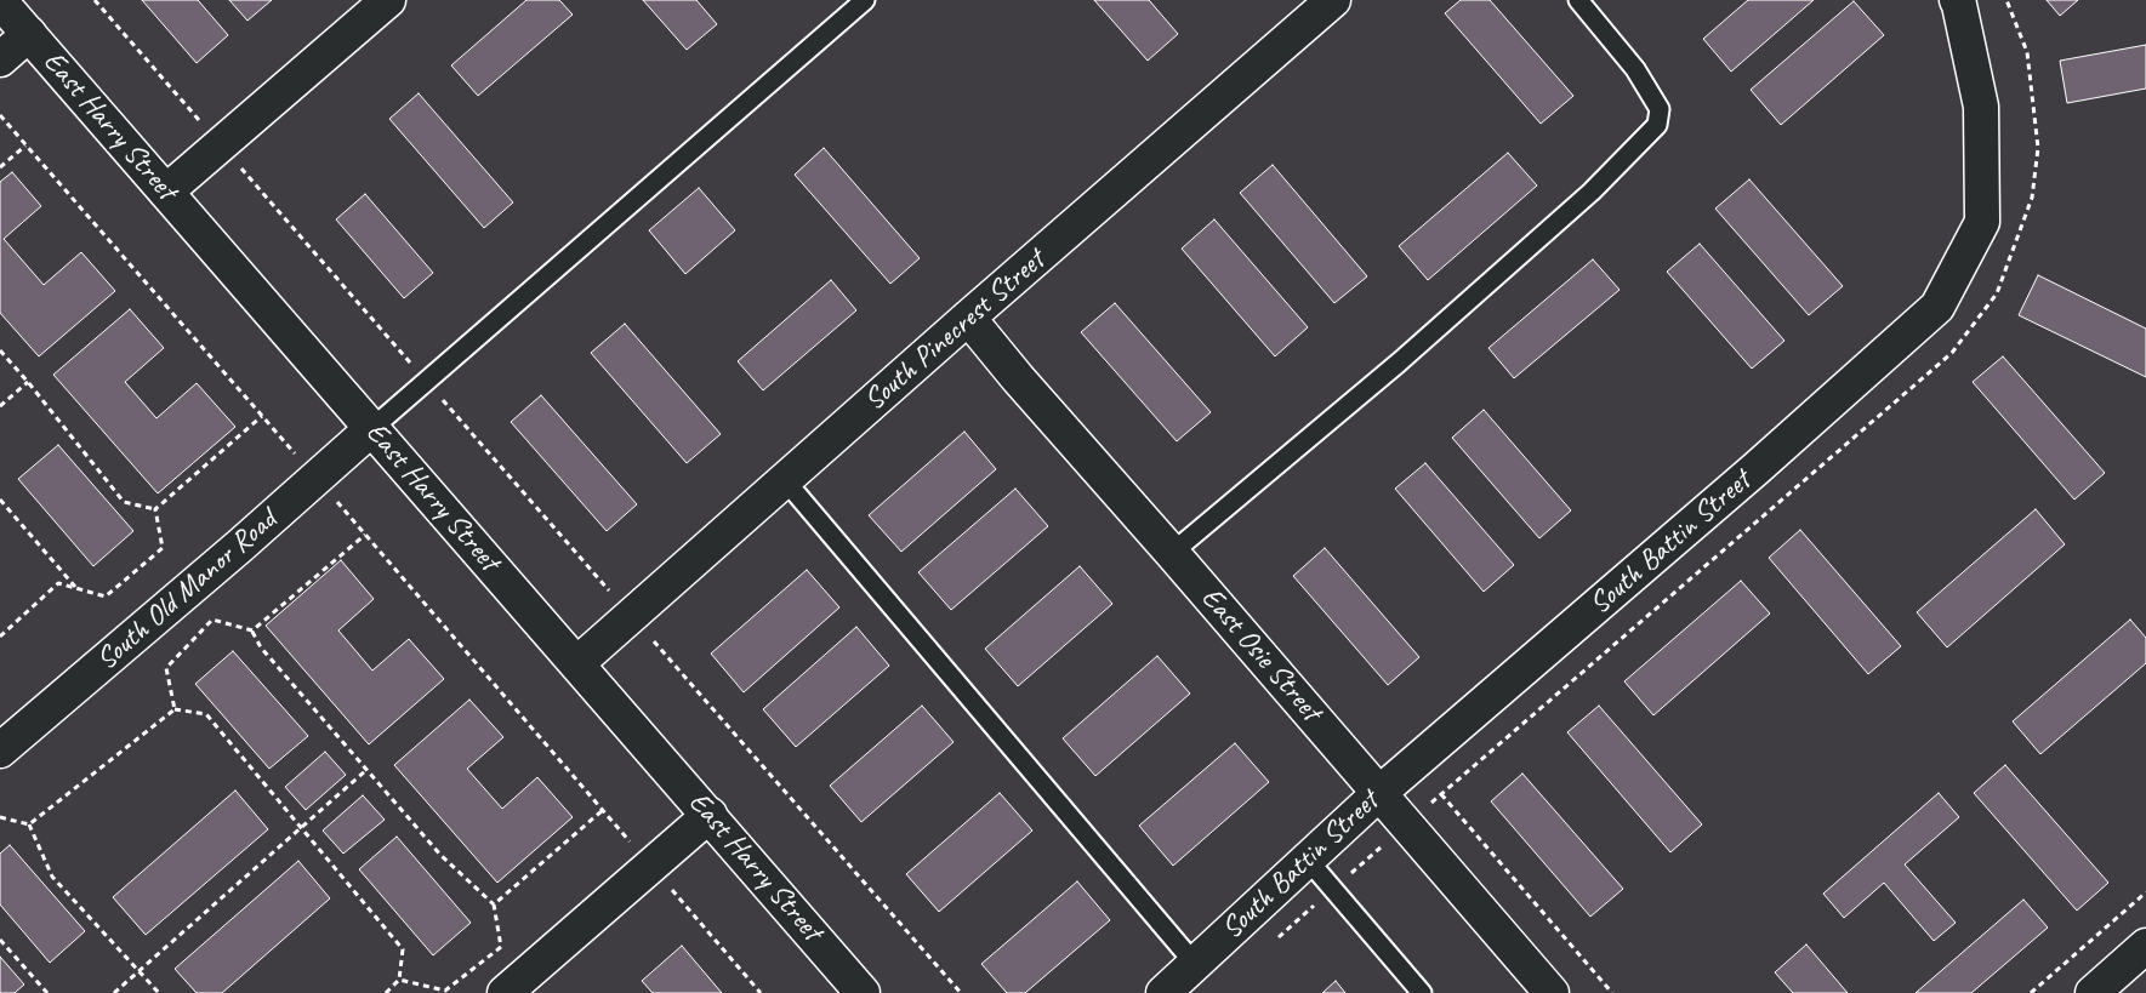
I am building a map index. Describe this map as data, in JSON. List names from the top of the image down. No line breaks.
{"streets":{"street":["East Harry Street","South Pinecrest Street","South Battin Street","South Old Manor Road","East Osie Street"]},"crossings":[["East Harry Street","South Pinecrest Street"],["East Harry Street","South Old Manor Road"],["South Pinecrest Street","East Osie Street"],["South Battin Street","East Osie Street"]]}
